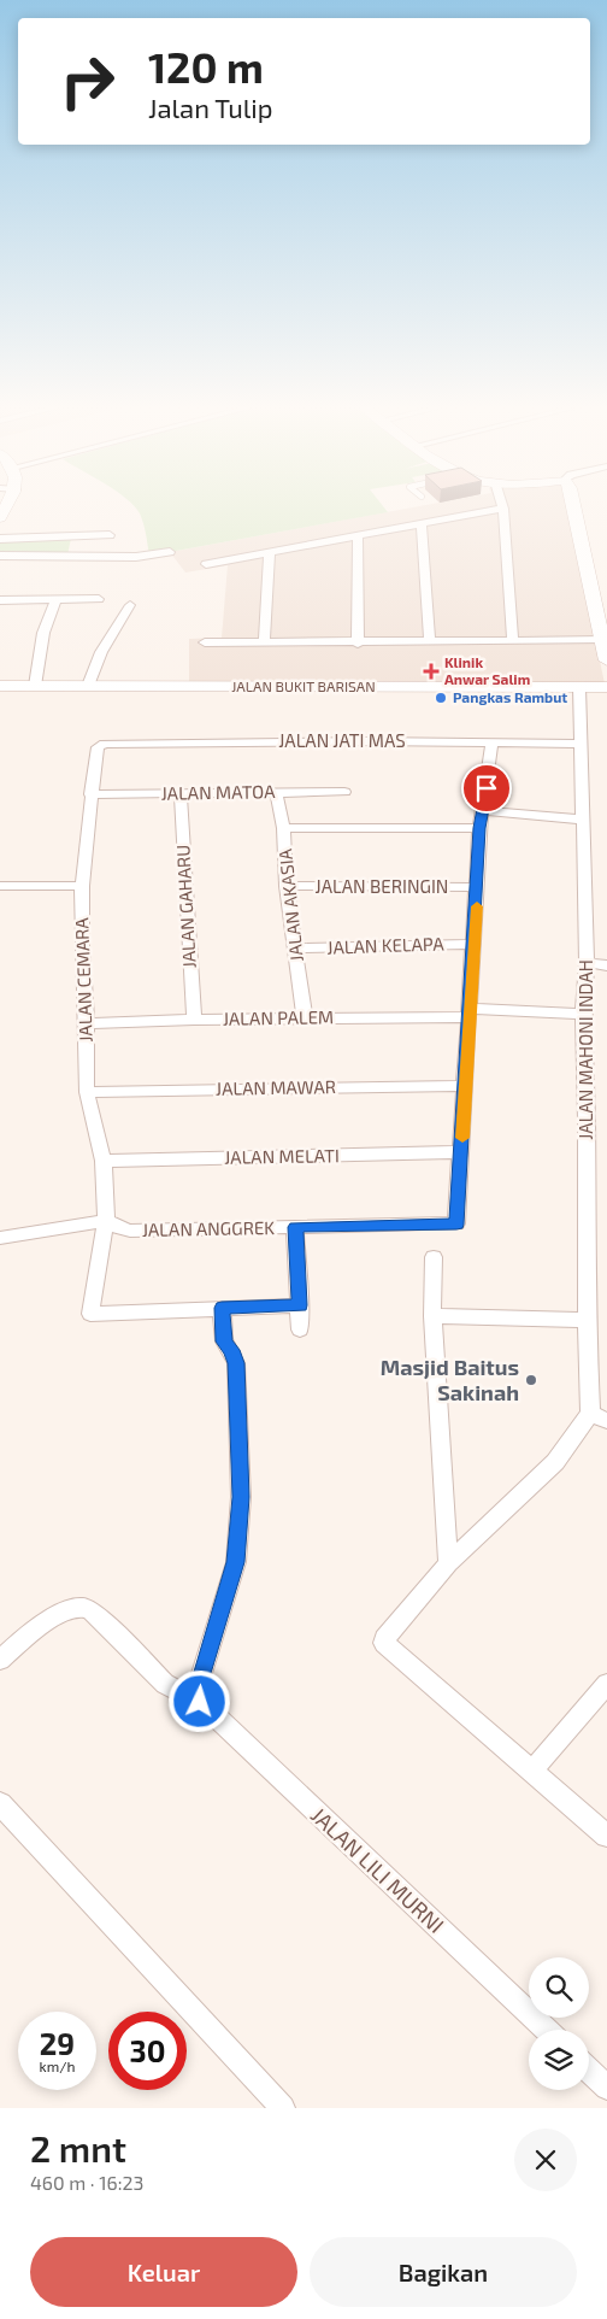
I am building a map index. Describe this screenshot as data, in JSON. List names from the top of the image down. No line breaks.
{"streets":{"street":["JALAN BUKIT BARISAN","JALAN JATI MAS","JALAN MATOA","JALAN BERINGIN","JALAN AKASIA","JALAN GAHARU","JALAN KELAPA","JALAN CEMARA","JALAN PALEM","JALAN MAHONI INDAH","JALAN MAWAR","JALAN MELATI","JALAN ANGGREK","JALAN LILI MURNI"]},"crossings":[["JALAN BUKIT BARISAN","JALAN MAHONI INDAH"],["JALAN JATI MAS","JALAN CEMARA"],["JALAN JATI MAS","JALAN MAHONI INDAH"],["JALAN MATOA","JALAN AKASIA"],["JALAN MATOA","JALAN GAHARU"],["JALAN MATOA","JALAN CEMARA"],["JALAN BERINGIN","JALAN AKASIA"],["JALAN AKASIA","JALAN KELAPA"],["JALAN AKASIA","JALAN PALEM"],["JALAN GAHARU","JALAN PALEM"],["JALAN CEMARA","JALAN PALEM"],["JALAN CEMARA","JALAN MAWAR"],["JALAN CEMARA","JALAN MELATI"],["JALAN CEMARA","JALAN ANGGREK"],["JALAN PALEM","JALAN MAHONI INDAH"],["JALAN MELATI","JALAN ANGGREK"]],"places":{"health":["Klinik Anwar Salim"],"other":["Pangkas Rambut","Masjid Baitus Sakinah"]},"page":{"turn":["120 m","Jalan Tulip"],"speed":"29 km/h","limit":"30","heading":["2 mnt","460 m · 16:23"],"buttons":["Keluar","Bagikan"]}}
